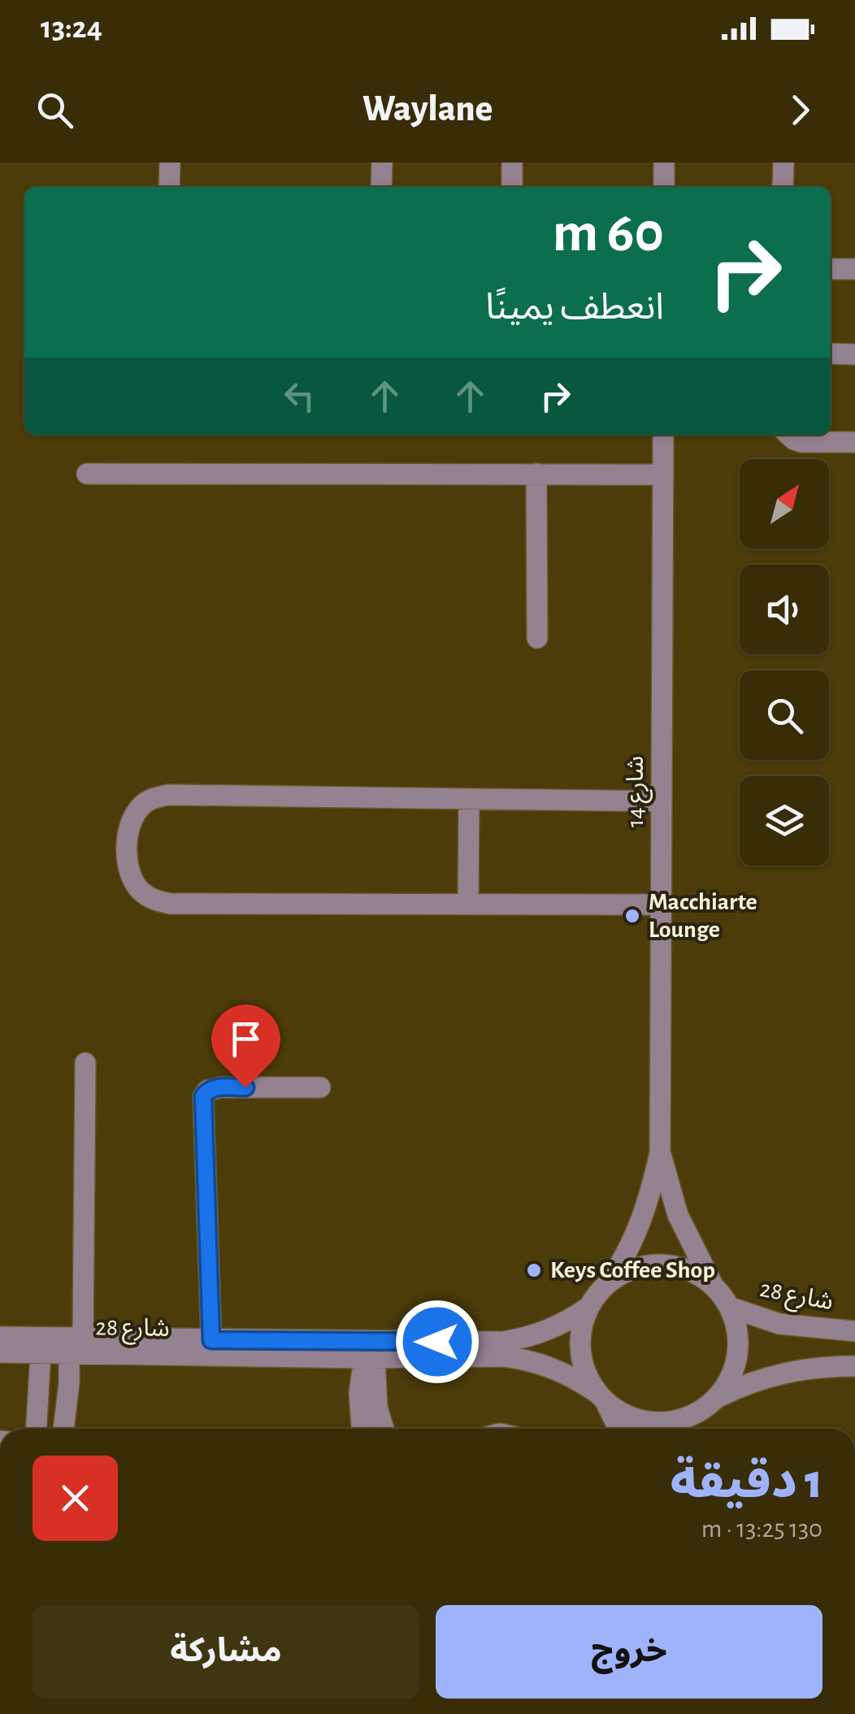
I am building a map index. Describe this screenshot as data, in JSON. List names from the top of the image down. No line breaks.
{"streets":{"street":["شارع 14","شارع 28"]},"crossings":[["شارع 14","شارع 28"]],"places":["Macchiarte Lounge","Keys Coffee Shop"],"north":"top right","page":{"status":"13:24","header":"Waylane","turn":["60 m","انعطف يمينًا"],"heading":["1 دقيقة","130 m · 13:25"],"buttons":["خروج","مشاركة"]}}
